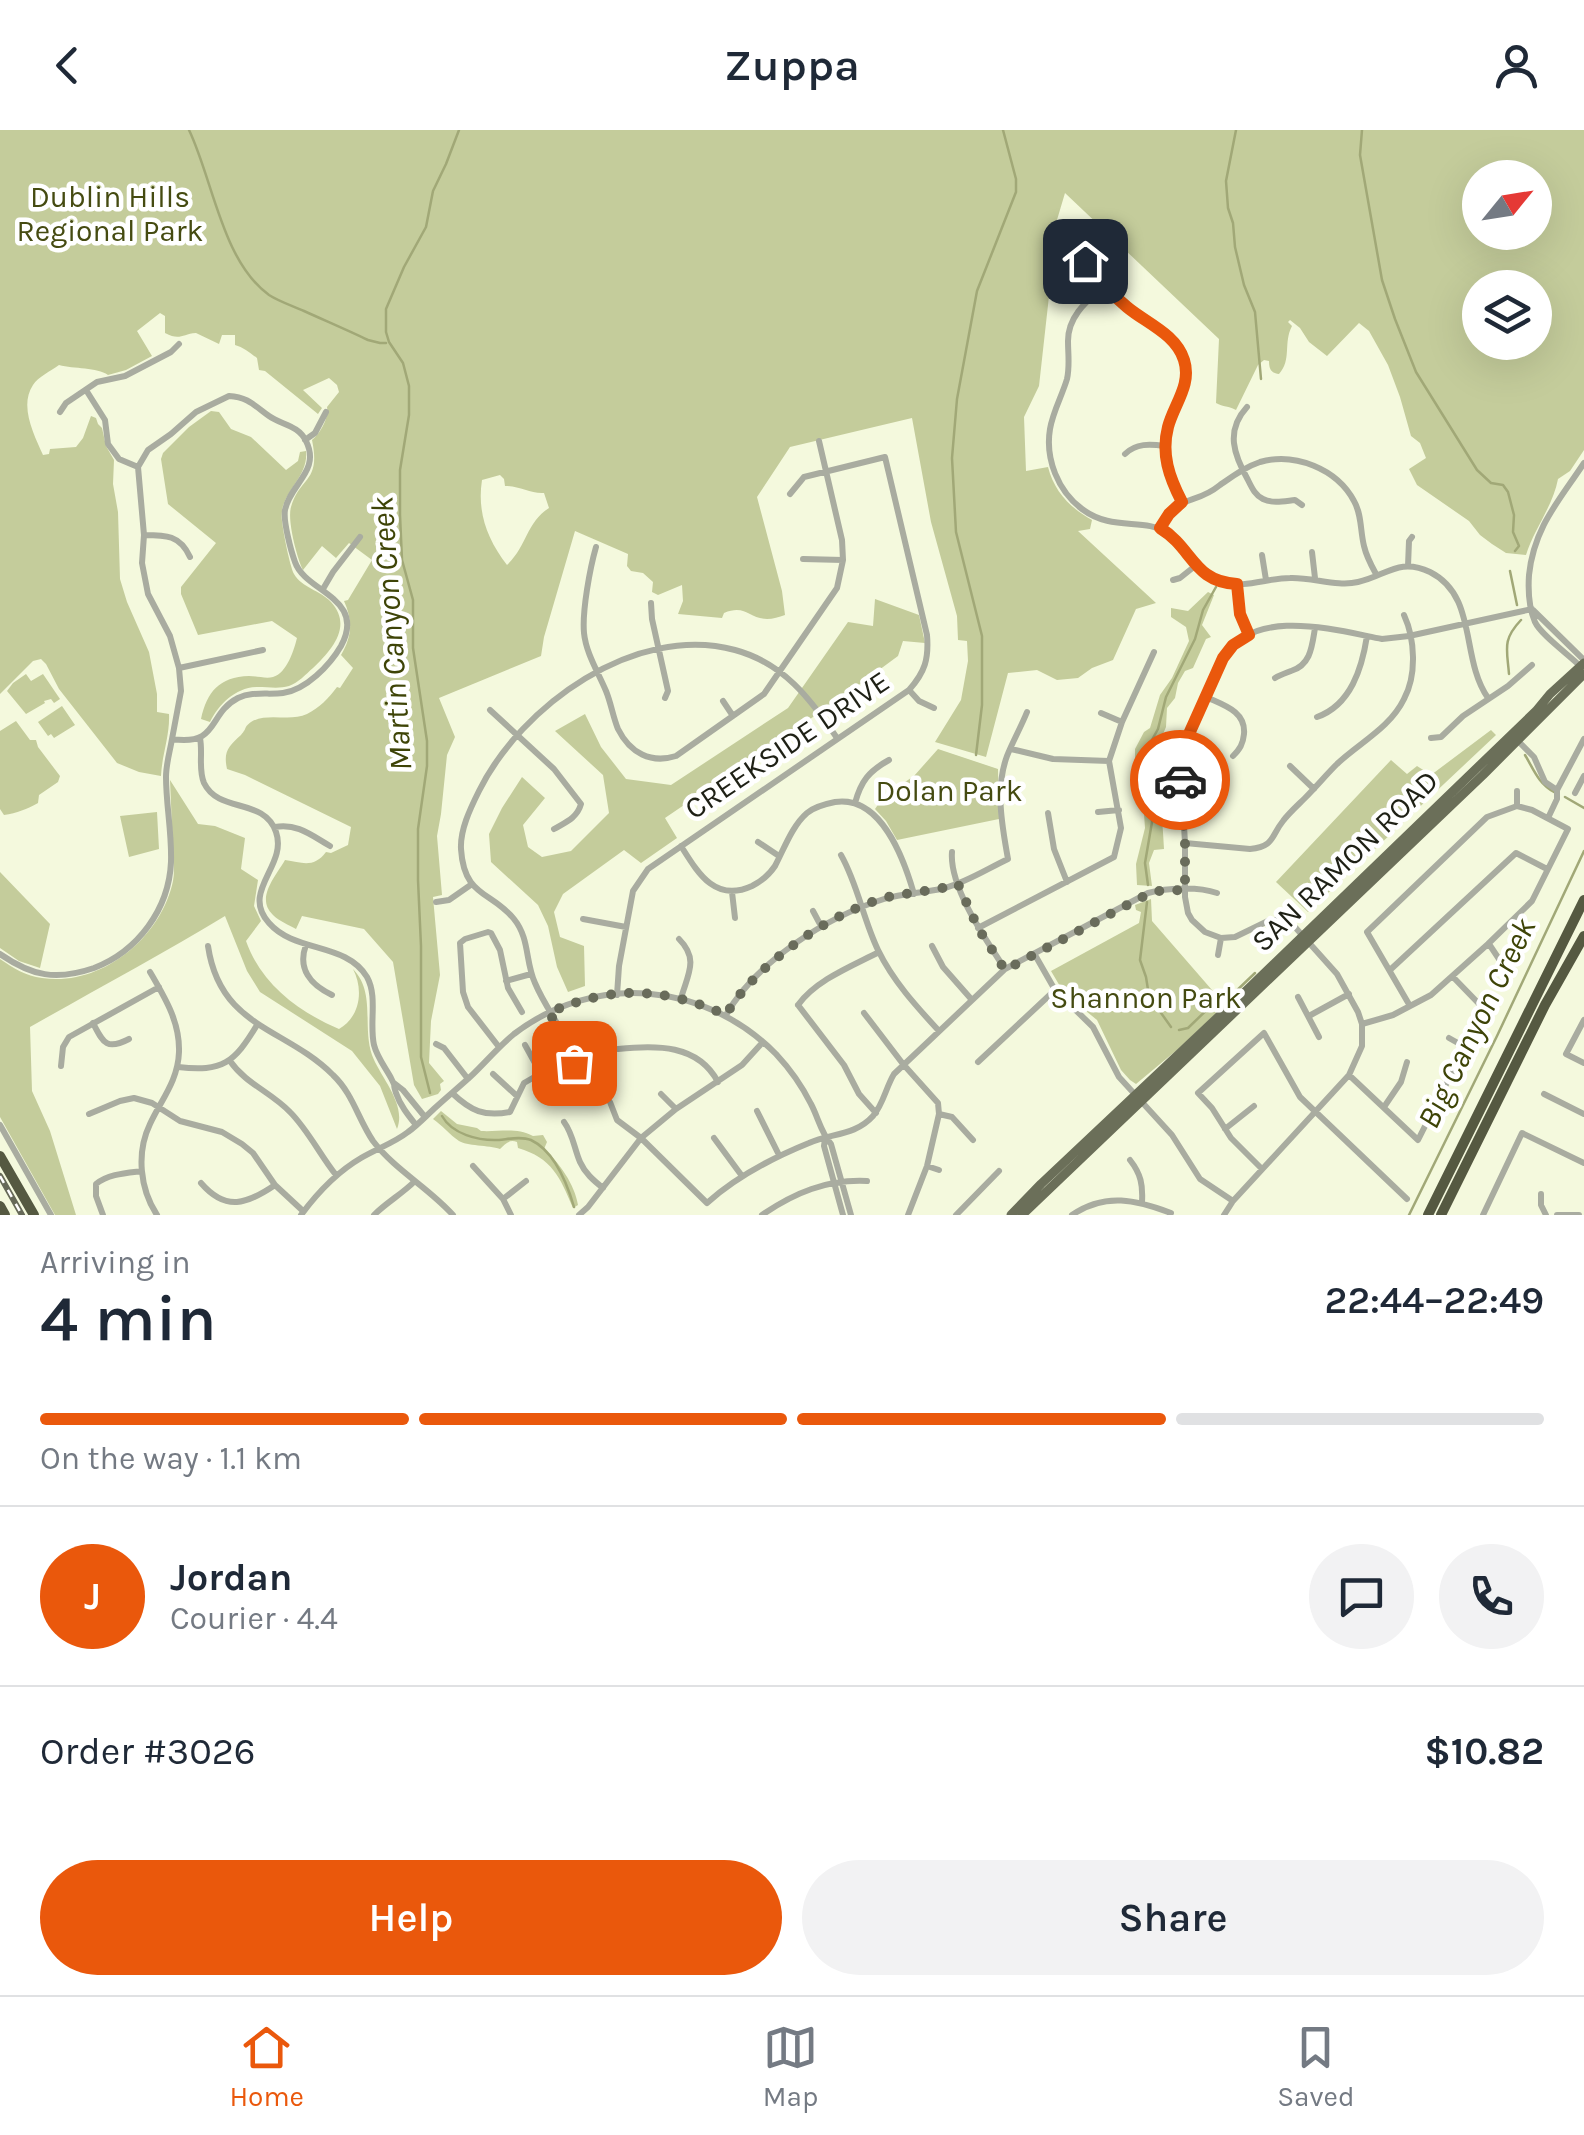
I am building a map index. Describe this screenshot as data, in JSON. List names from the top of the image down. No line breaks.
{"streets":{"main road":["SAN RAMON ROAD"],"street":["CREEKSIDE DRIVE"]},"water":["Martin Canyon Creek","Big Canyon Creek"],"parks":["Dublin Hills Regional Park","Dolan Park","Shannon Park"],"north":"top right","page":{"header":"Zuppa","heading":["4 min","Arriving in","22:44–22:49"],"panel":["Jordan","Courier · 4.4","Order #3026","$10.82"],"bar":"On the way · 1.1 km","round":"J","buttons":["Help","Share"],"tabs":["Home","Map","Saved"]}}
